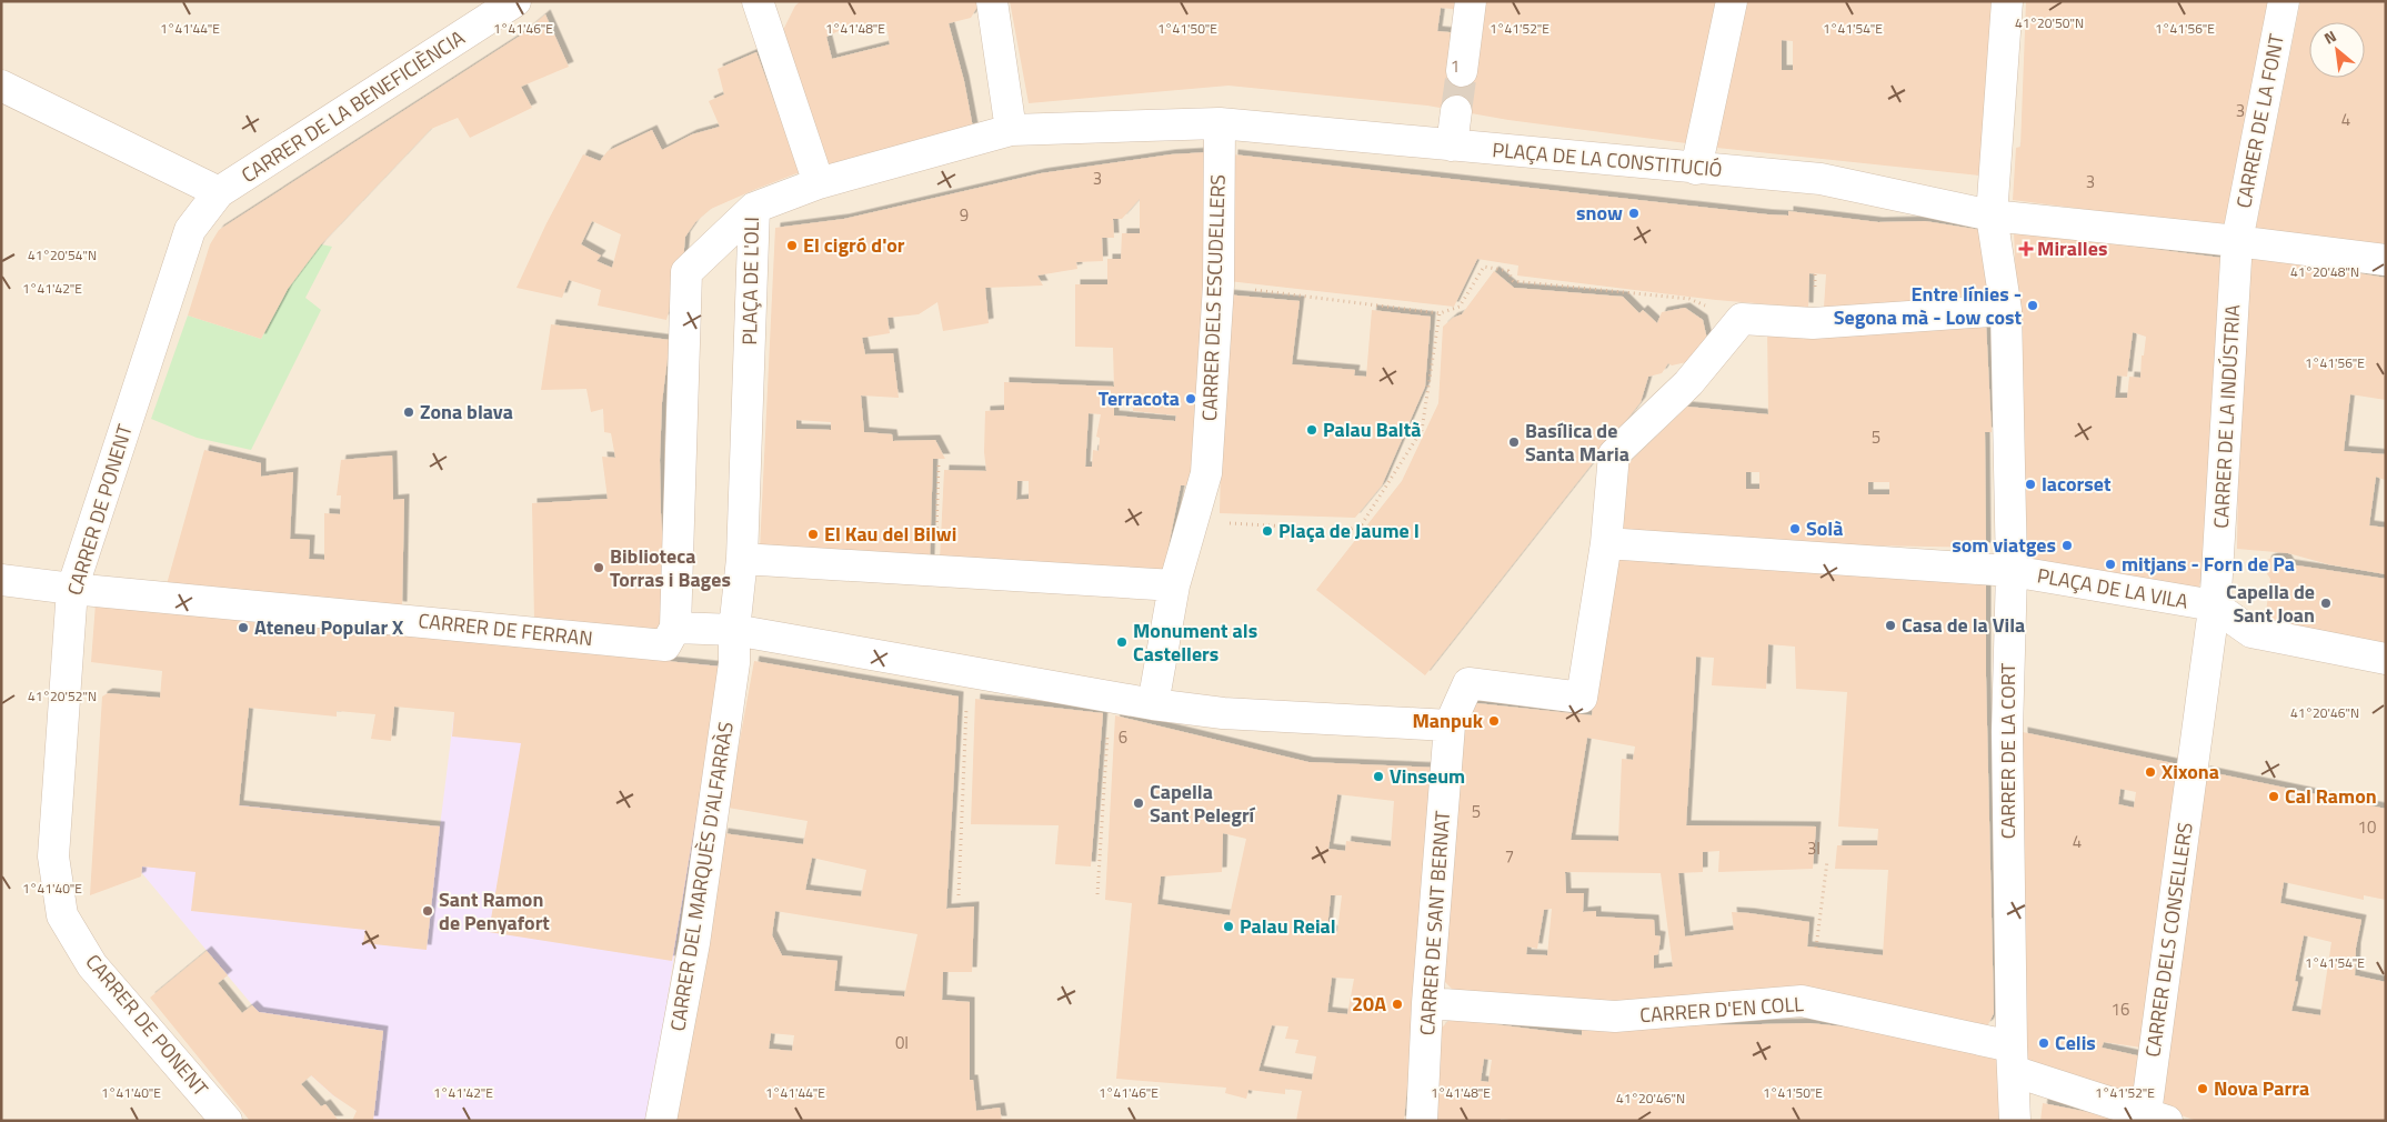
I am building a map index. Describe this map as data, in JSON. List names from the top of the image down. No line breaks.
{"streets":{"street":["CARRER DE LA BENEFICIÈNCIA","CARRER DE LA FONT","PLAÇA DE LA CONSTITUCIÓ","PLAÇA DE L'OLI","CARRER DELS ESCUDELLERS","CARRER DE LA INDÚSTRIA","CARRER DE PONENT","PLAÇA DE LA VILA","CARRER DE FERRAN","CARRER DE LA CORT","CARRER DEL MARQUÈS D'ALFARRÀS","CARRER DE SANT BERNAT","CARRER DELS CONSELLERS","CARRER D'EN COLL"]},"crossings":[["CARRER DE LA BENEFICIÈNCIA","CARRER DE PONENT"],["CARRER DE LA FONT","PLAÇA DE LA CONSTITUCIÓ"],["CARRER DE LA FONT","CARRER DE LA INDÚSTRIA"],["PLAÇA DE LA CONSTITUCIÓ","PLAÇA DE L'OLI"],["PLAÇA DE LA CONSTITUCIÓ","CARRER DELS ESCUDELLERS"],["PLAÇA DE LA CONSTITUCIÓ","CARRER DE LA INDÚSTRIA"],["PLAÇA DE LA CONSTITUCIÓ","CARRER DE LA CORT"],["PLAÇA DE L'OLI","CARRER DE FERRAN"],["PLAÇA DE L'OLI","CARRER DEL MARQUÈS D'ALFARRÀS"],["CARRER DE LA INDÚSTRIA","PLAÇA DE LA VILA"],["CARRER DE PONENT","CARRER DE FERRAN"],["PLAÇA DE LA VILA","CARRER DE LA CORT"],["PLAÇA DE LA VILA","CARRER DELS CONSELLERS"],["CARRER DE LA CORT","CARRER D'EN COLL"],["CARRER DE SANT BERNAT","CARRER D'EN COLL"],["CARRER DELS CONSELLERS","CARRER D'EN COLL"]],"places":{"other":["snow","El cigró d'or","Entre línies - Segona mà - Low cost","Terracota","Zona blava","Palau Baltà","Basílica de Santa Maria","lacorset","Solà","Plaça de Jaume I","El Kau del Bilwi","som viatges","mitjans - Forn de Pa","Biblioteca Torras i Bages","Capella de Sant Joan","Casa de la Vila","Ateneu Popular X","Monument als Castellers","Manpuk","Xixona","Vinseum","Cal Ramon","Capella Sant Pelegrí","Sant Ramon de Penyafort","Palau Reial","20A","Celis","Nova Parra"],"health":["Miralles"]},"house_numbers":["1","3","4","3","3","9","5","6","5","10","4","3I","7","16","0I"],"north":"top left","coordinates":["41°20'50\"N","1°41'44\"E","1°41'46\"E","1°41'48\"E","1°41'50\"E","1°41'52\"E","1°41'54\"E","1°41'56\"E","41°20'54\"N","41°20'48\"N","1°41'42\"E","41°20'52\"N","41°20'46\"N","1°41'40\"E"]}
